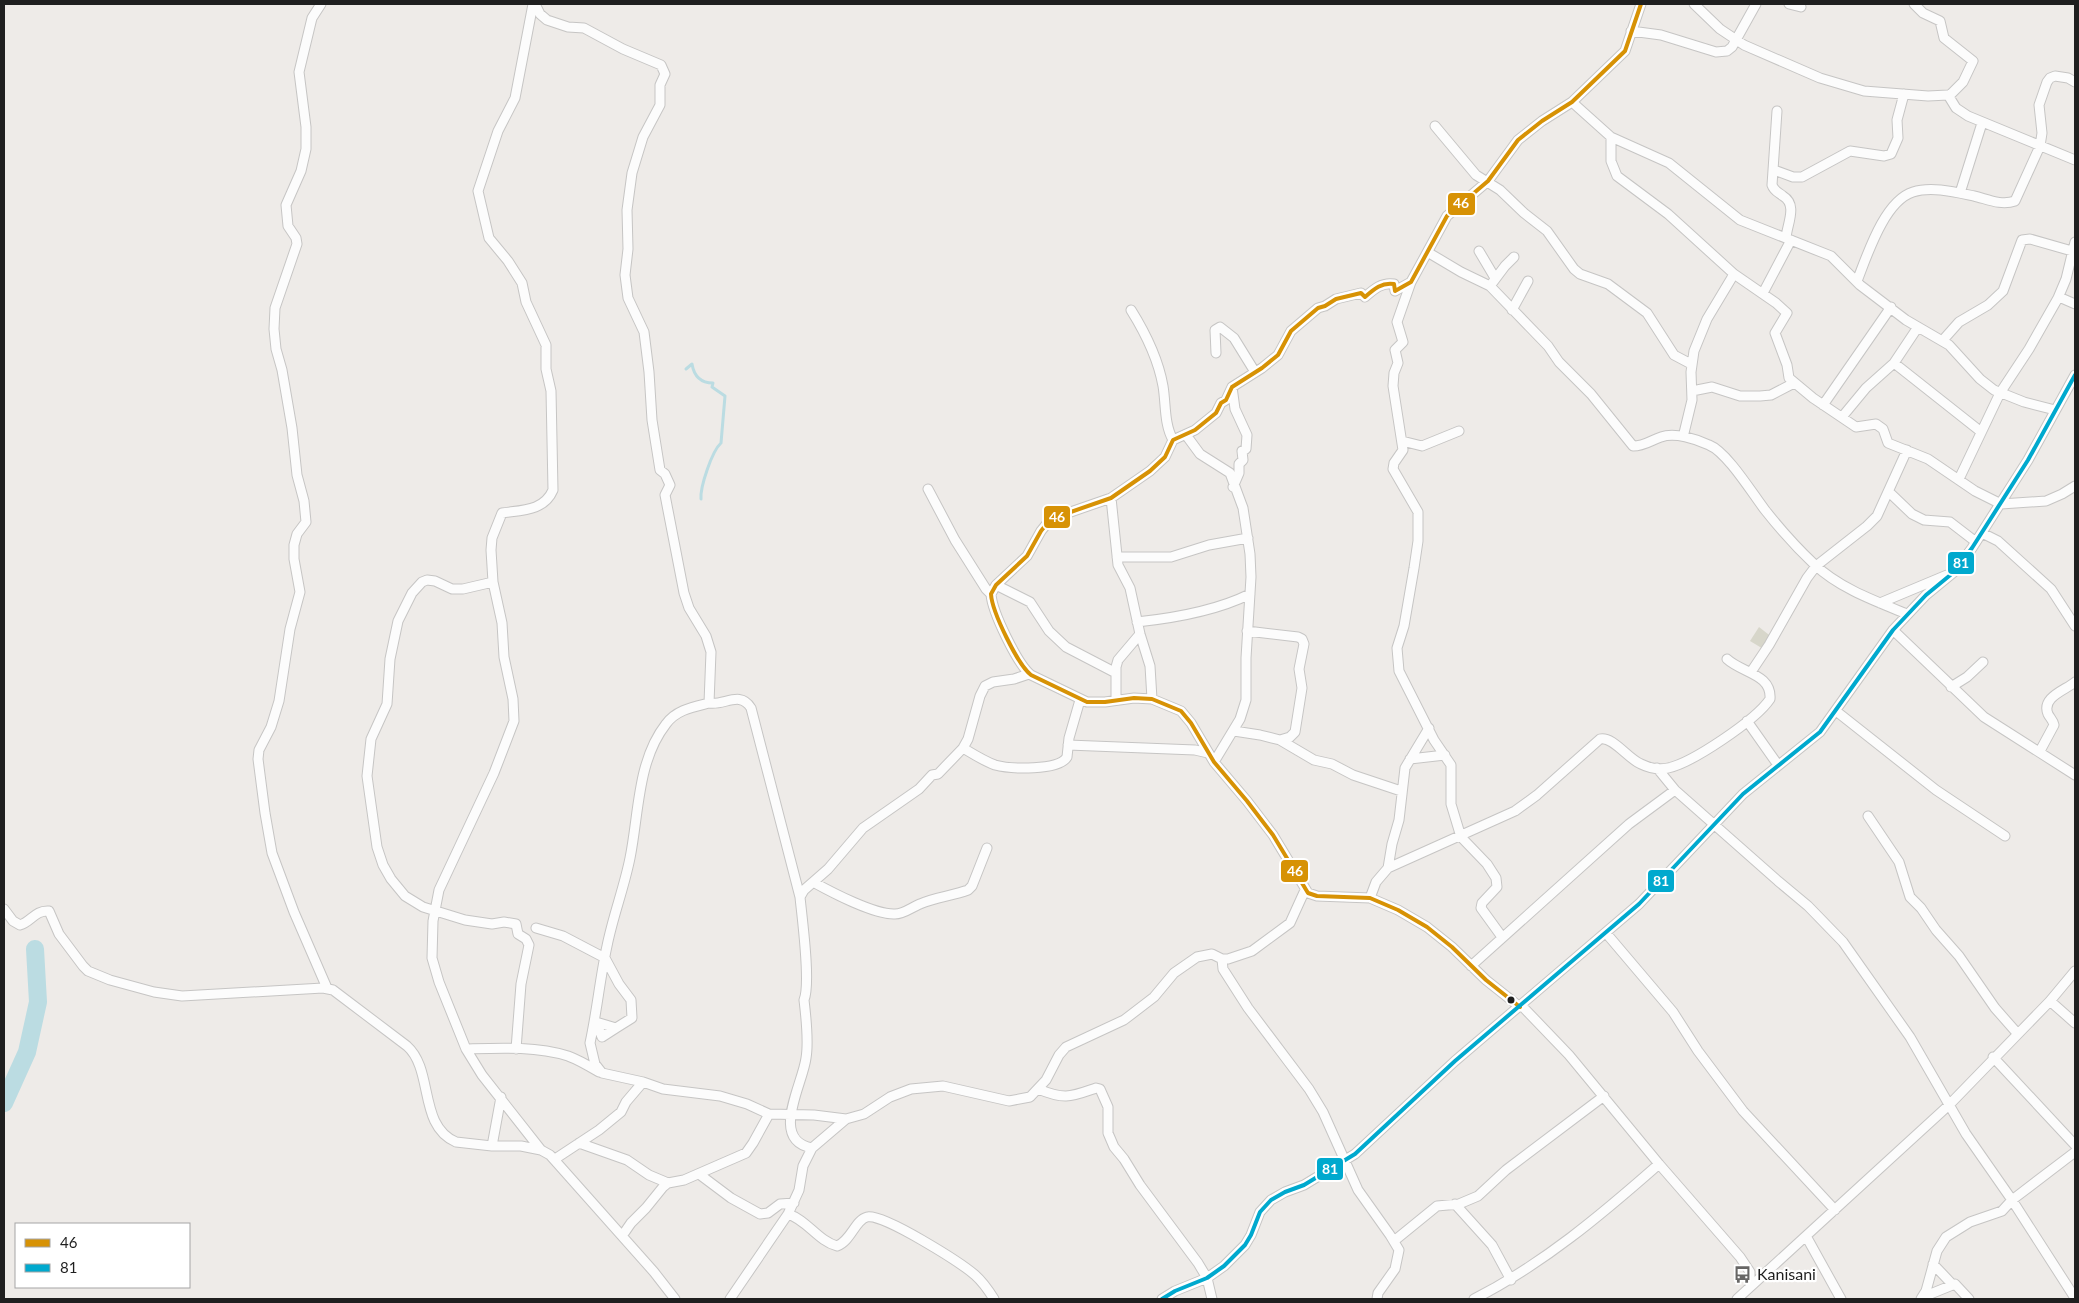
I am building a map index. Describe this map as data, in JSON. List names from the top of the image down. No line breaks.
{"places":{"bus stop":["Kanisani"]},"lines":["transit line 46","transit line 81"],"legend":["46","81"]}
